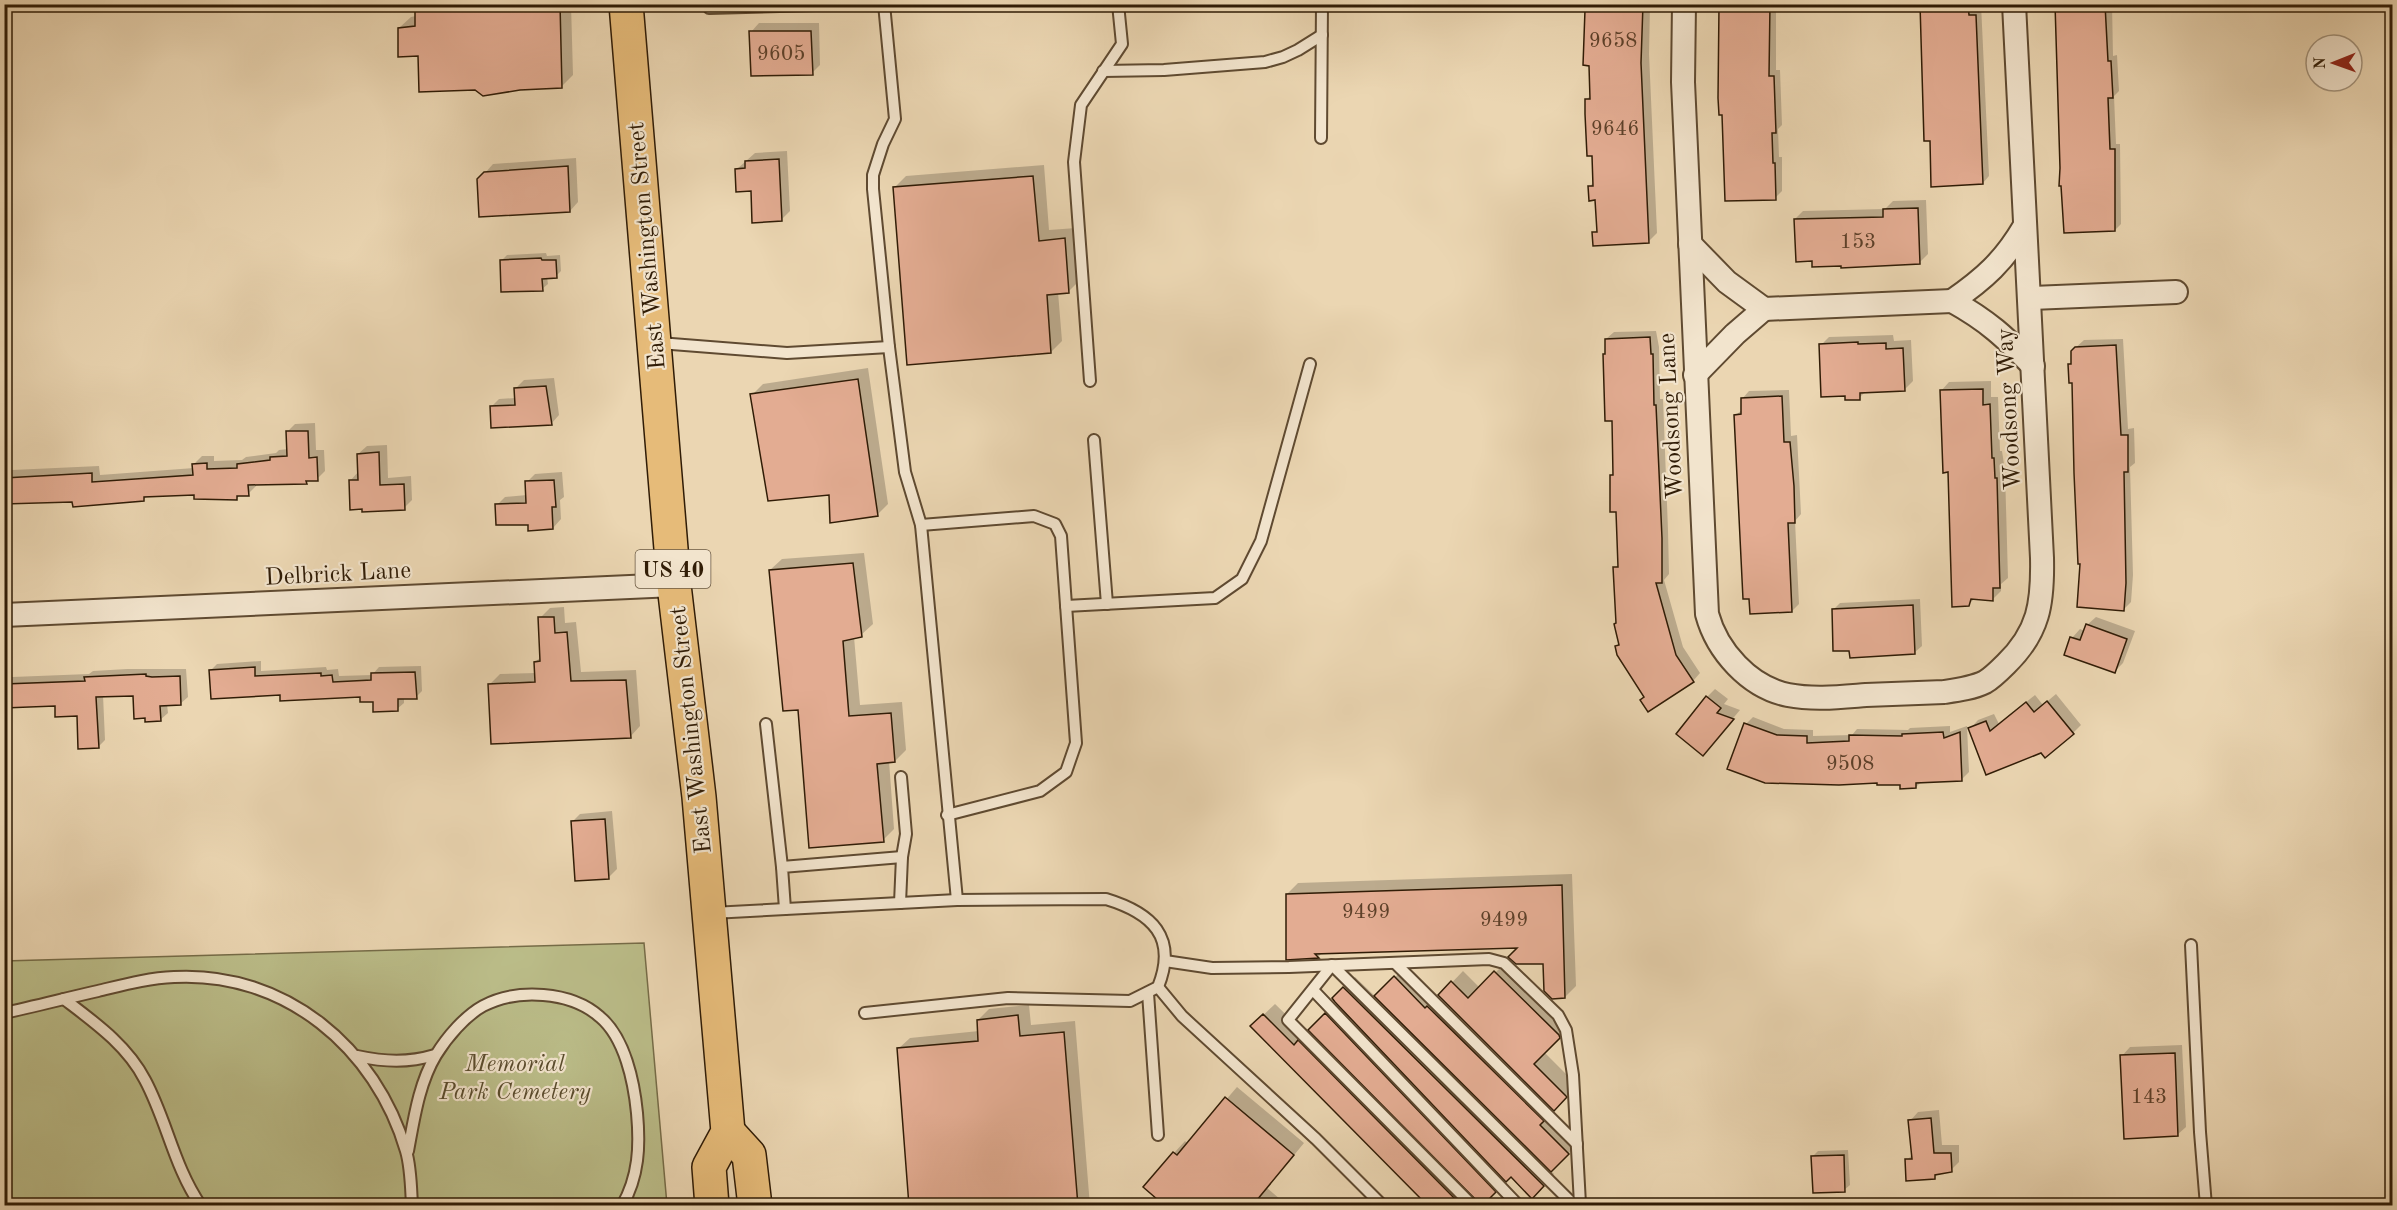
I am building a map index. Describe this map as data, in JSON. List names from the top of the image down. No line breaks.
{"streets":{"main road":["East Washington Street","US 40"],"street":["Woodsong Way","Woodsong Lane","Delbrick Lane"]},"crossings":[["East Washington Street","Delbrick Lane"],["Woodsong Way","Woodsong Lane"]],"parks":["Memorial Park Cemetery"],"house_numbers":["9658","9605","9646","153","9508","9499","9499","143"],"north":"left"}
